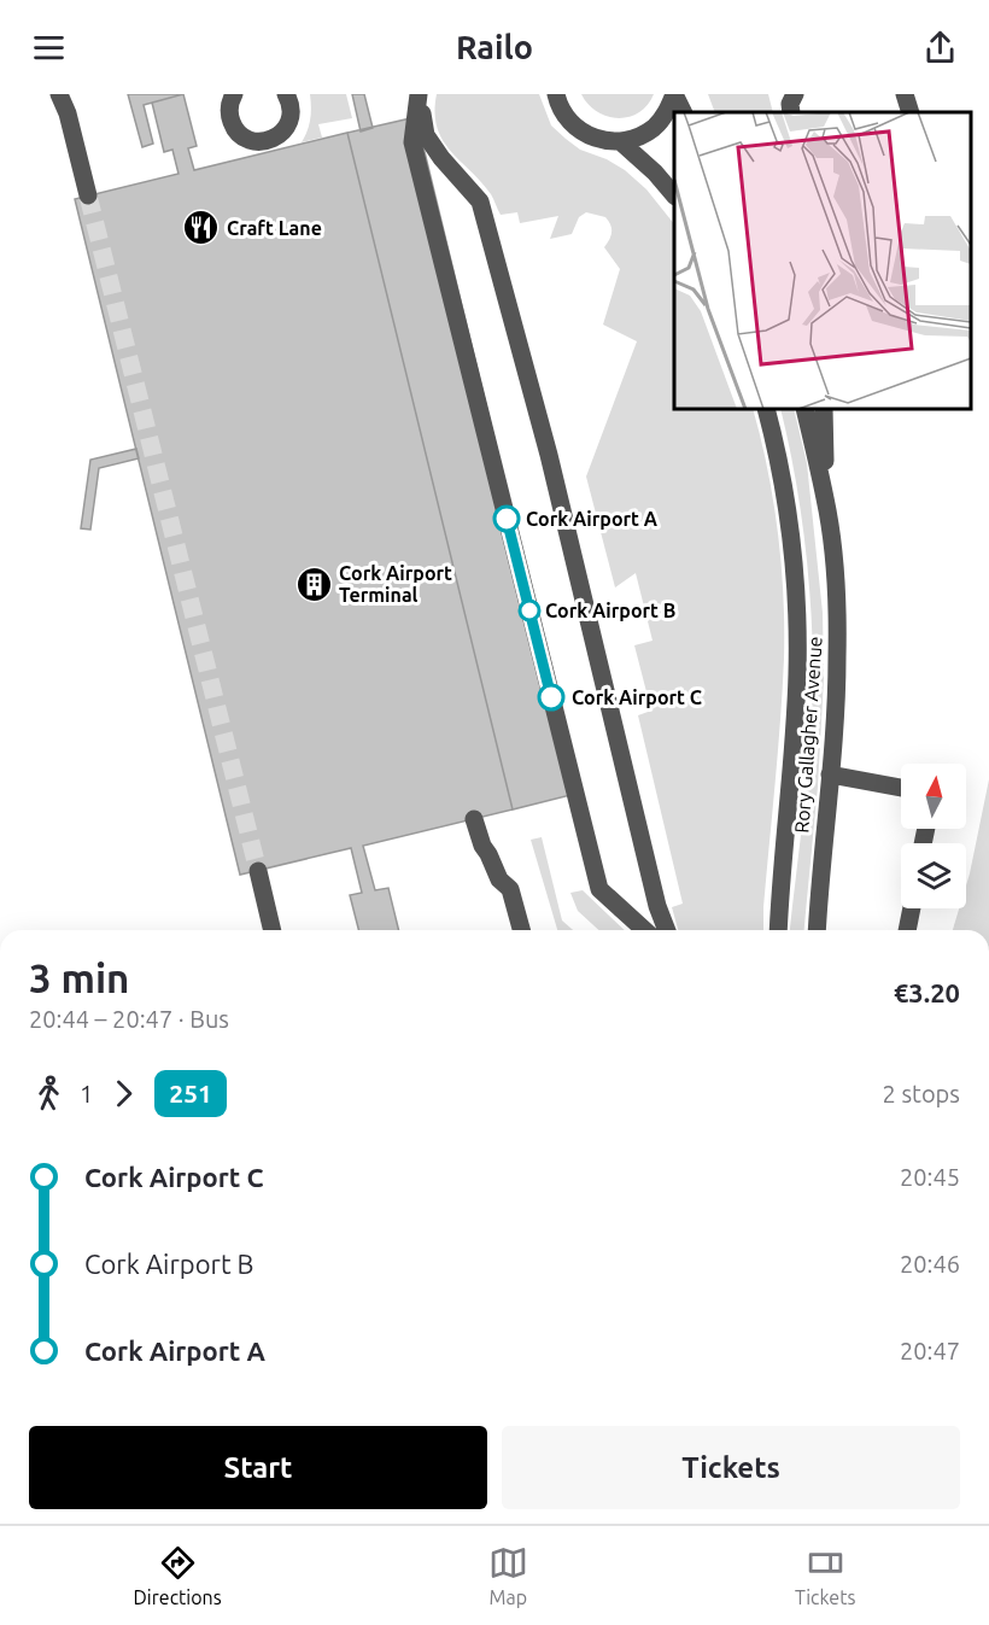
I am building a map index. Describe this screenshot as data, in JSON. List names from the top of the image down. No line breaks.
{"streets":{"street":["Rory Gallagher Avenue"]},"places":{"restaurant":["Craft Lane"],"other":["Cork Airport A","Cork Airport B","Cork Airport C"],"building":["Cork Airport Terminal"]},"lines":["bus line 251"],"north":"top","page":{"header":"Railo","heading":["3 min","20:44 – 20:47 · Bus","€3.20"],"legs":["1","251","2 stops"],"list":[{"name":"Cork Airport C","value":"20:45"},{"name":"Cork Airport B","value":"20:46"},{"name":"Cork Airport A","value":"20:47"}],"buttons":["Start","Tickets"],"tabs":["Directions","Map","Tickets"]}}
